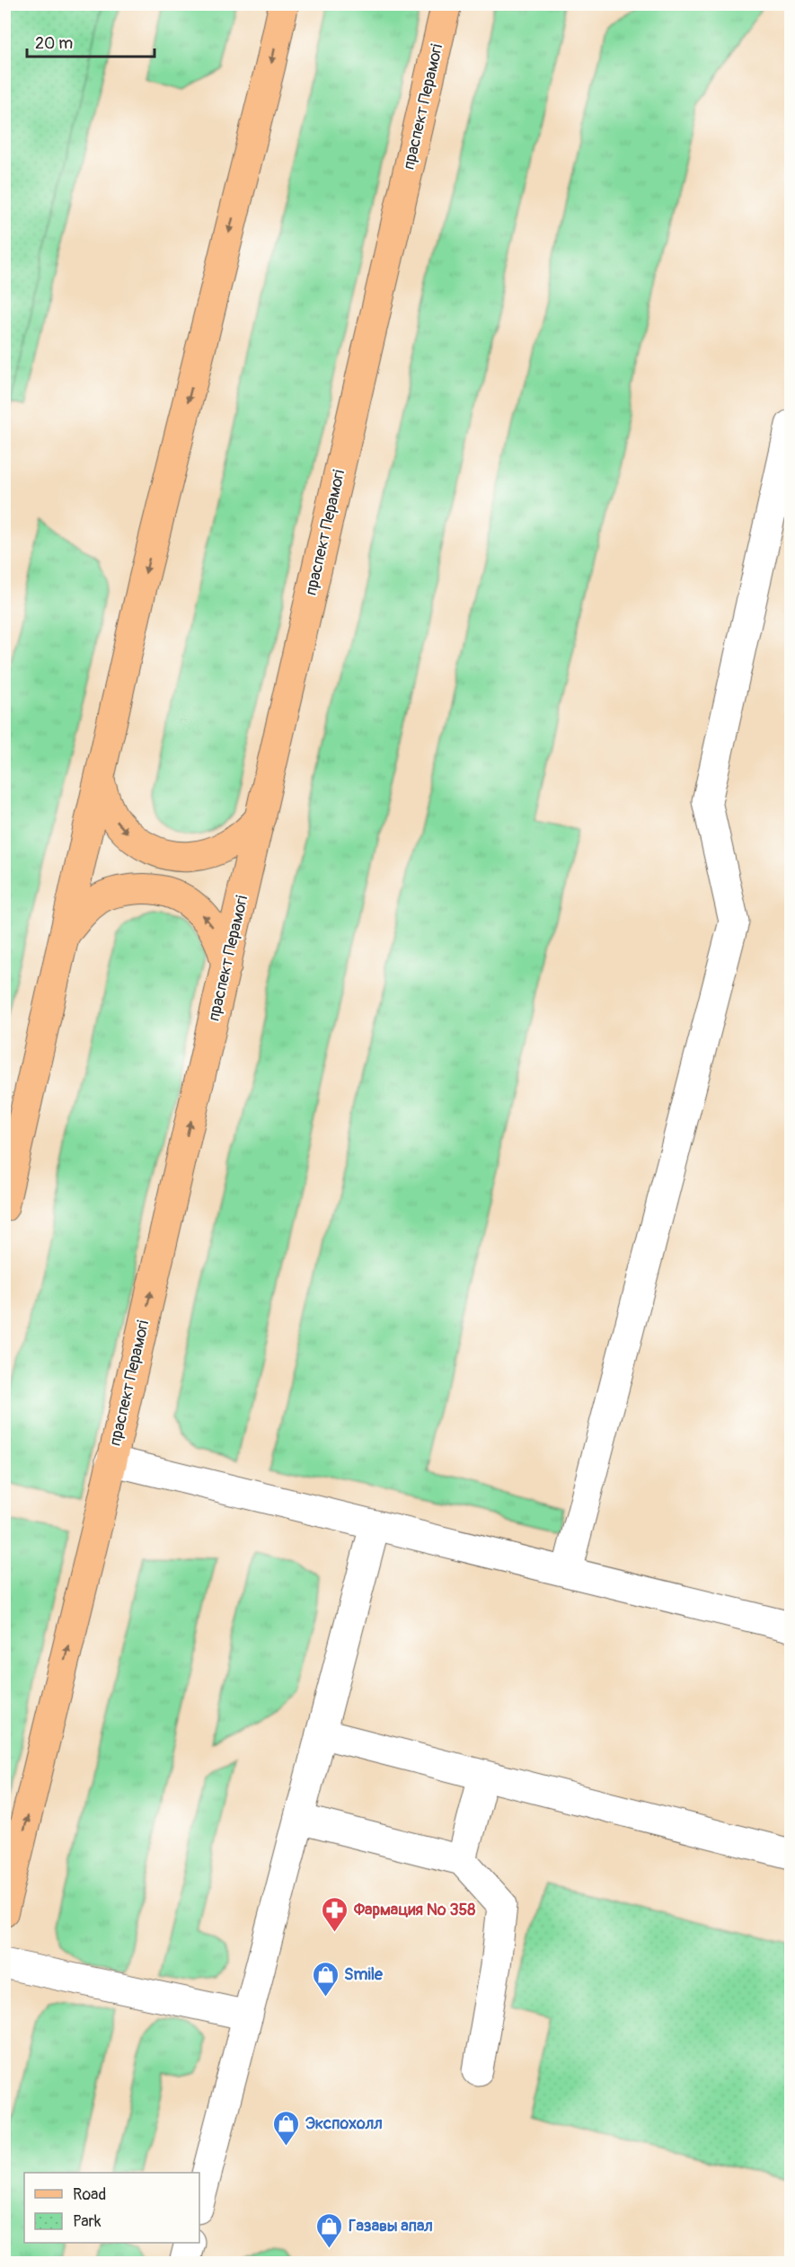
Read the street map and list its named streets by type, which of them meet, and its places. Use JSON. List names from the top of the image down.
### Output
{
  "streets": {
    "main road": ["праспект Перамогі"]
  },
  "one_way": ["праспект Перамогі"],
  "places": {
    "pharmacy": ["Фармация № 358"],
    "shop": ["Smile", "Экспохолл", "Газавы апал"]
  },
  "legend": ["Road", "Park"],
  "scale_bar": "20 m"
}
